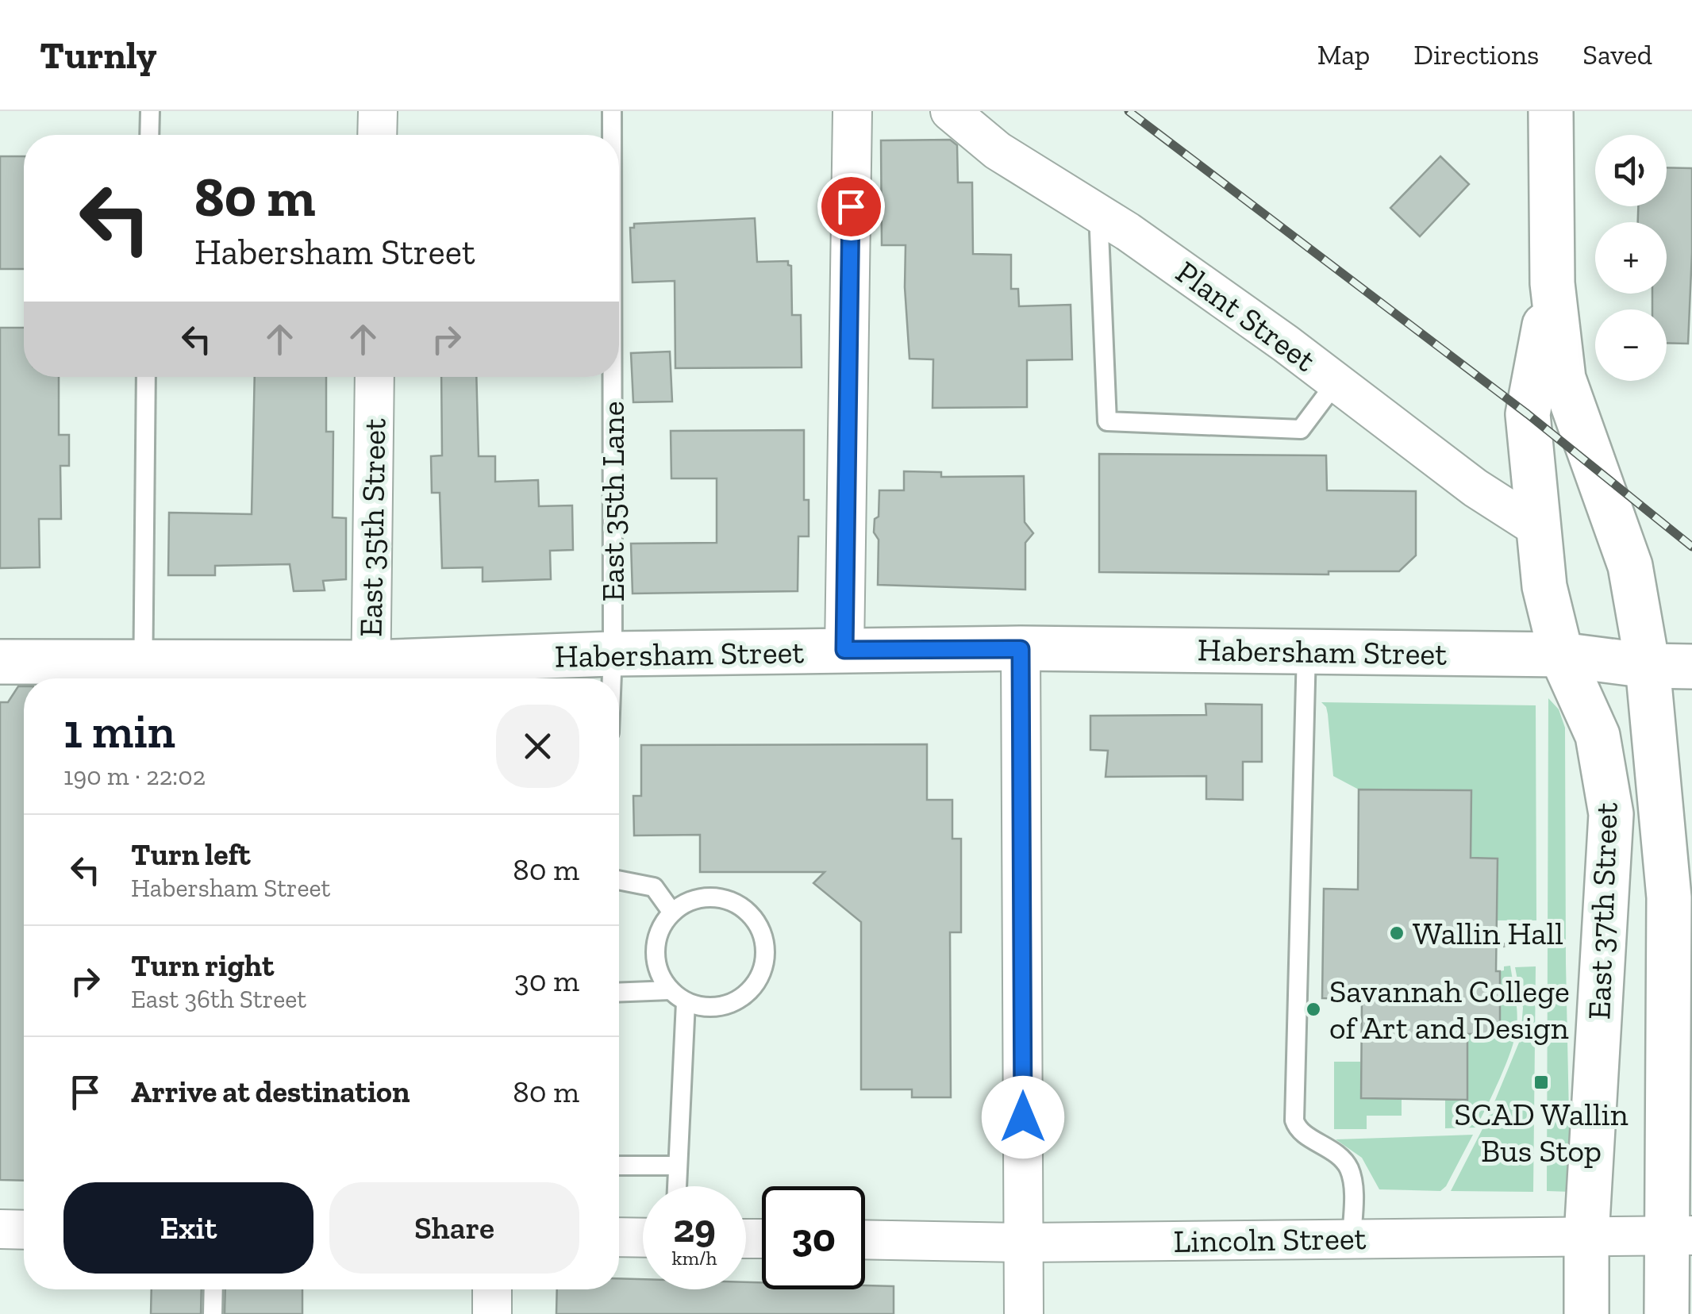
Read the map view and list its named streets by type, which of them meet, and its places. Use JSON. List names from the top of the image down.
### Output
{
  "streets": {
    "main road": ["Habersham Street", "East 37th Street"],
    "street": ["Plant Street", "East 35th Street", "Lincoln Street"],
    "lane": ["East 35th Lane"]
  },
  "crossings": [
    ["Plant Street", "East 37th Street"],
    ["East 35th Lane", "Habersham Street"],
    ["East 35th Street", "Habersham Street"],
    ["Habersham Street", "East 37th Street"],
    ["East 37th Street", "Lincoln Street"]
  ],
  "places": {
    "other": ["Wallin Hall", "Savannah College of Art and Design"],
    "transit": ["SCAD Wallin Bus Stop"]
  },
  "page": {
    "header": "Turnly",
    "nav": ["Map", "Directions", "Saved"],
    "map_buttons": ["+", "−"],
    "turn": ["80 m", "Habersham Street"],
    "heading": ["1 min", "190 m · 22:02"],
    "list": [
      {
        "name": "Turn left",
        "note": "Habersham Street",
        "value": "80 m"
      },
      {
        "name": "Turn right",
        "note": "East 36th Street",
        "value": "30 m"
      },
      {
        "name": "Arrive at destination",
        "value": "80 m"
      }
    ],
    "buttons": ["Exit", "Share"],
    "speed": "29 km/h",
    "limit": "30"
  }
}
